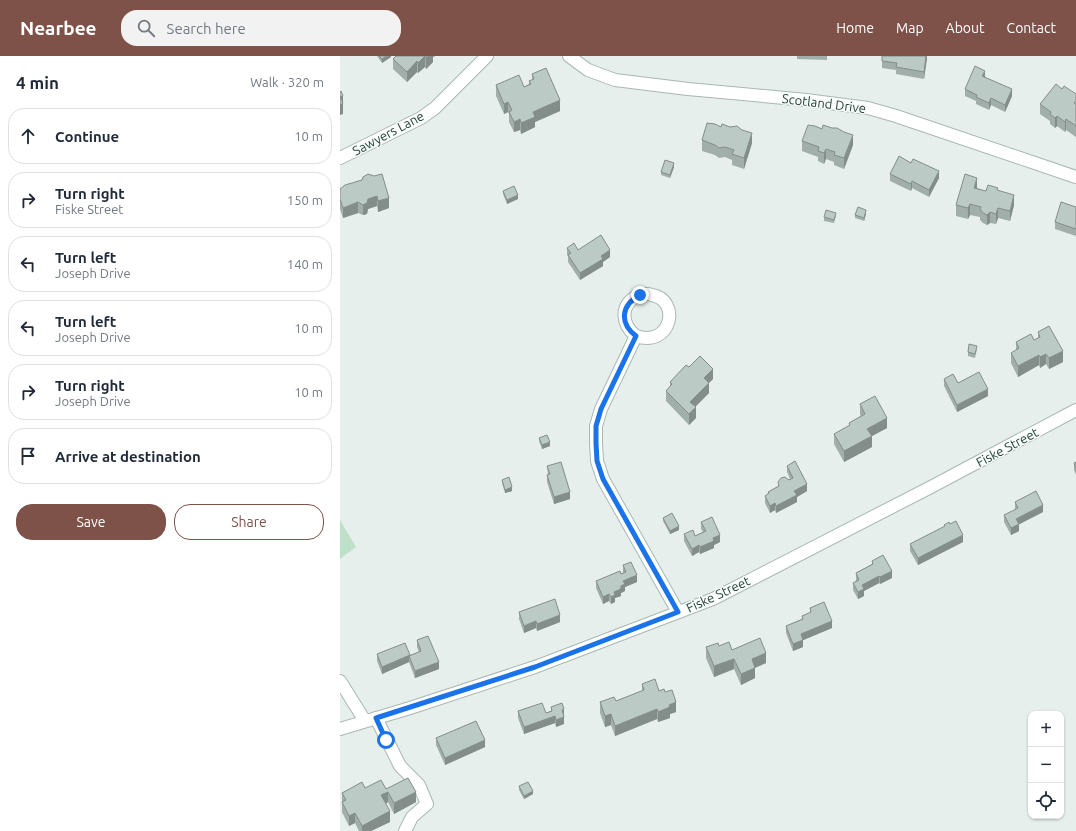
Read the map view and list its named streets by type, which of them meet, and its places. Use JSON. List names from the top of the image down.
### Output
{
  "streets": {
    "street": ["Scotland Drive", "Sawyers Lane", "Fiske Street"]
  },
  "page": {
    "header": "Nearbee",
    "search": "Search here",
    "nav": [
      "Home",
      "Map",
      "About",
      "Contact"
    ],
    "heading": ["4 min", "Walk · 320 m"],
    "list": [
      ["Continue", "10 m"],
      ["Turn right", "Fiske Street", "150 m"],
      ["Turn left", "Joseph Drive", "140 m"],
      ["Turn left", "Joseph Drive", "10 m"],
      ["Turn right", "Joseph Drive", "10 m"],
      "Arrive at destination"
    ],
    "buttons": ["Save", "Share"],
    "map_buttons": ["+", "−"]
  }
}
